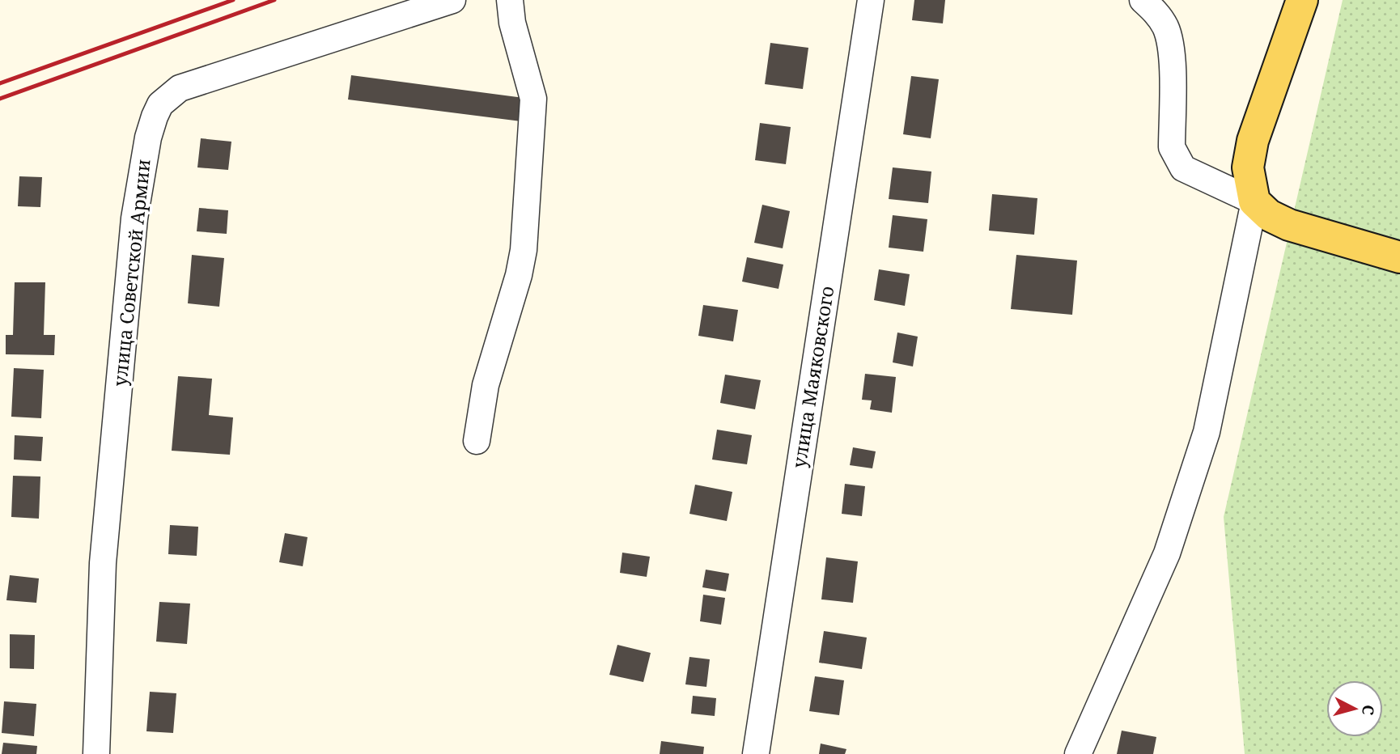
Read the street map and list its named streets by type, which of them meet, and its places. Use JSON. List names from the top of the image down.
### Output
{
  "streets": {
    "street": ["улица Советской Армии", "улица Маяковского"]
  },
  "north": "right"
}
